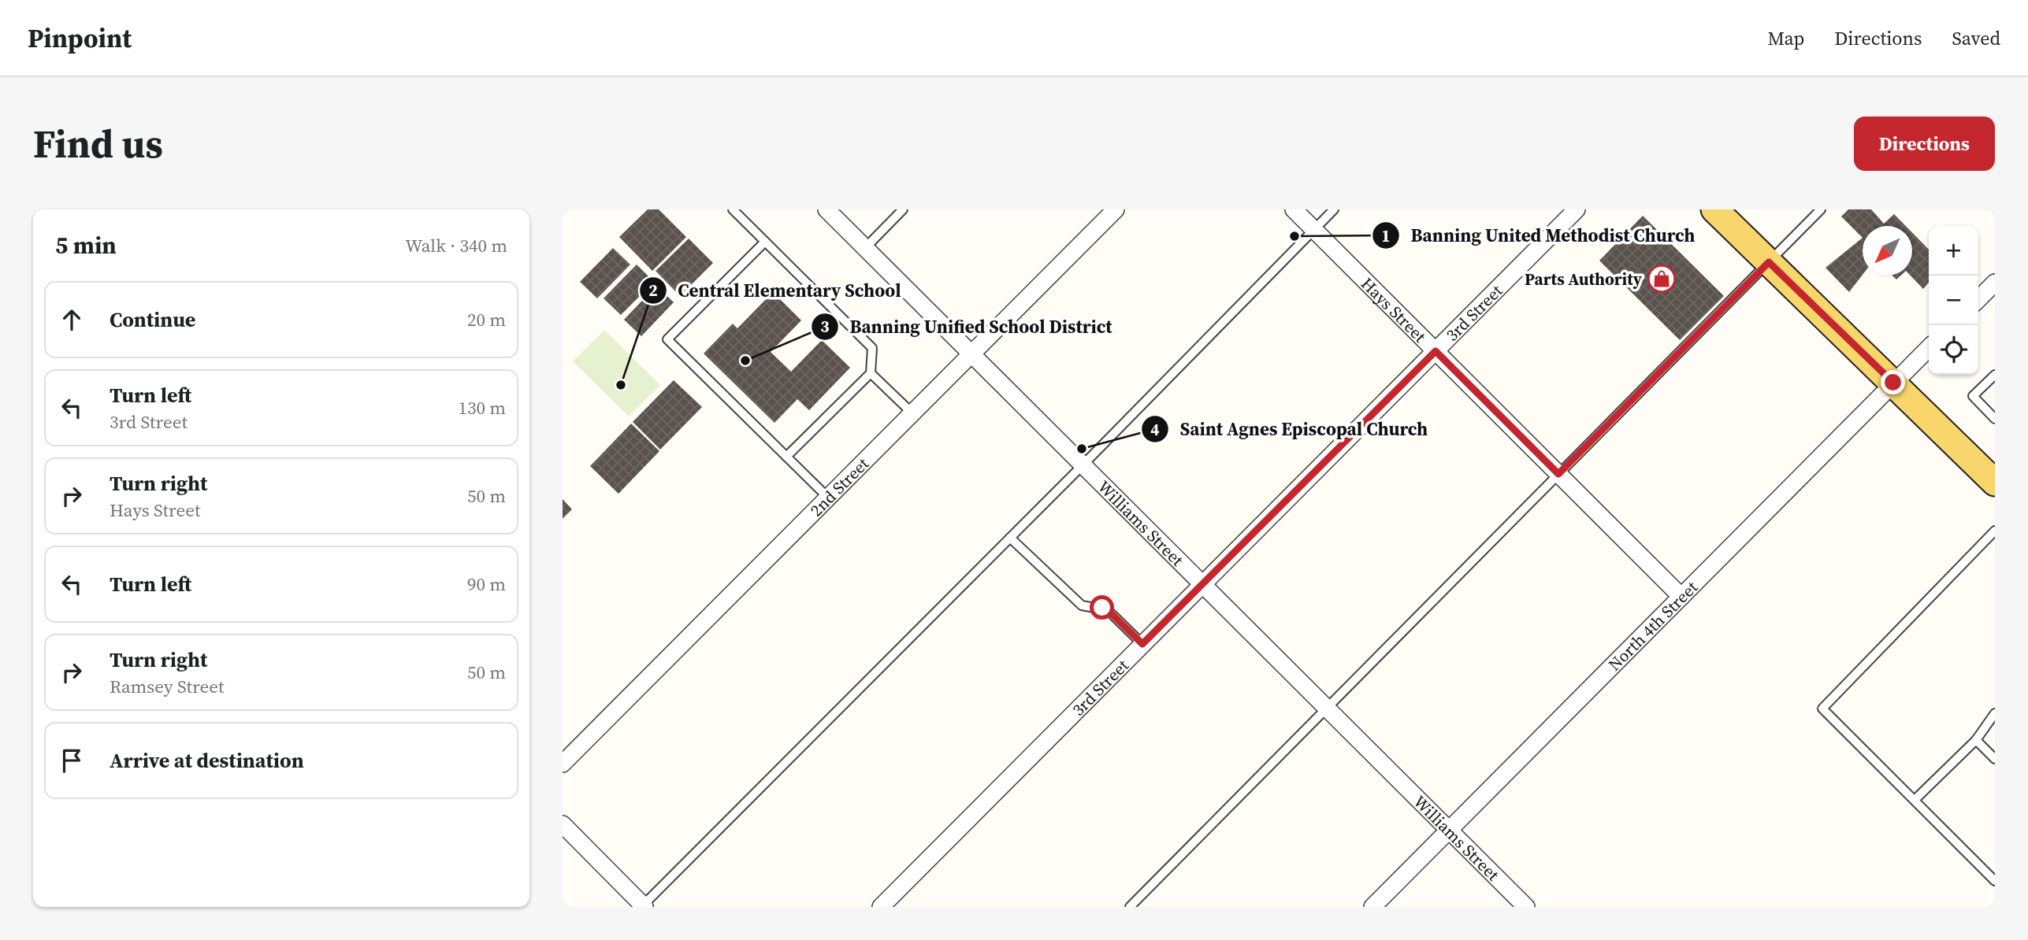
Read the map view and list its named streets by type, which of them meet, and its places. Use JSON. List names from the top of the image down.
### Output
{
  "streets": {
    "street": [
      "Hays Street",
      "3rd Street",
      "2nd Street",
      "Williams Street",
      "North 4th Street"
    ]
  },
  "crossings": [
    ["Hays Street", "3rd Street"],
    ["Hays Street", "North 4th Street"],
    ["3rd Street", "Williams Street"],
    ["2nd Street", "Williams Street"],
    ["Williams Street", "North 4th Street"]
  ],
  "places": {
    "other": [
      "Banning United Methodist Church",
      "Banning Unified School District",
      "Central Elementary School",
      "Saint Agnes Episcopal Church"
    ],
    "shop": ["Parts Authority"]
  },
  "north": "bottom left",
  "page": {
    "header": "Pinpoint",
    "nav": ["Map", "Directions", "Saved"],
    "buttons": "Directions",
    "title": "Find us",
    "heading": ["5 min", "Walk · 340 m"],
    "map_buttons": ["+", "−"],
    "list": [
      ["Continue", "20 m"],
      ["Turn left", "3rd Street", "130 m"],
      ["Turn right", "Hays Street", "50 m"],
      ["Turn left", "90 m"],
      ["Turn right", "Ramsey Street", "50 m"],
      "Arrive at destination"
    ]
  }
}
